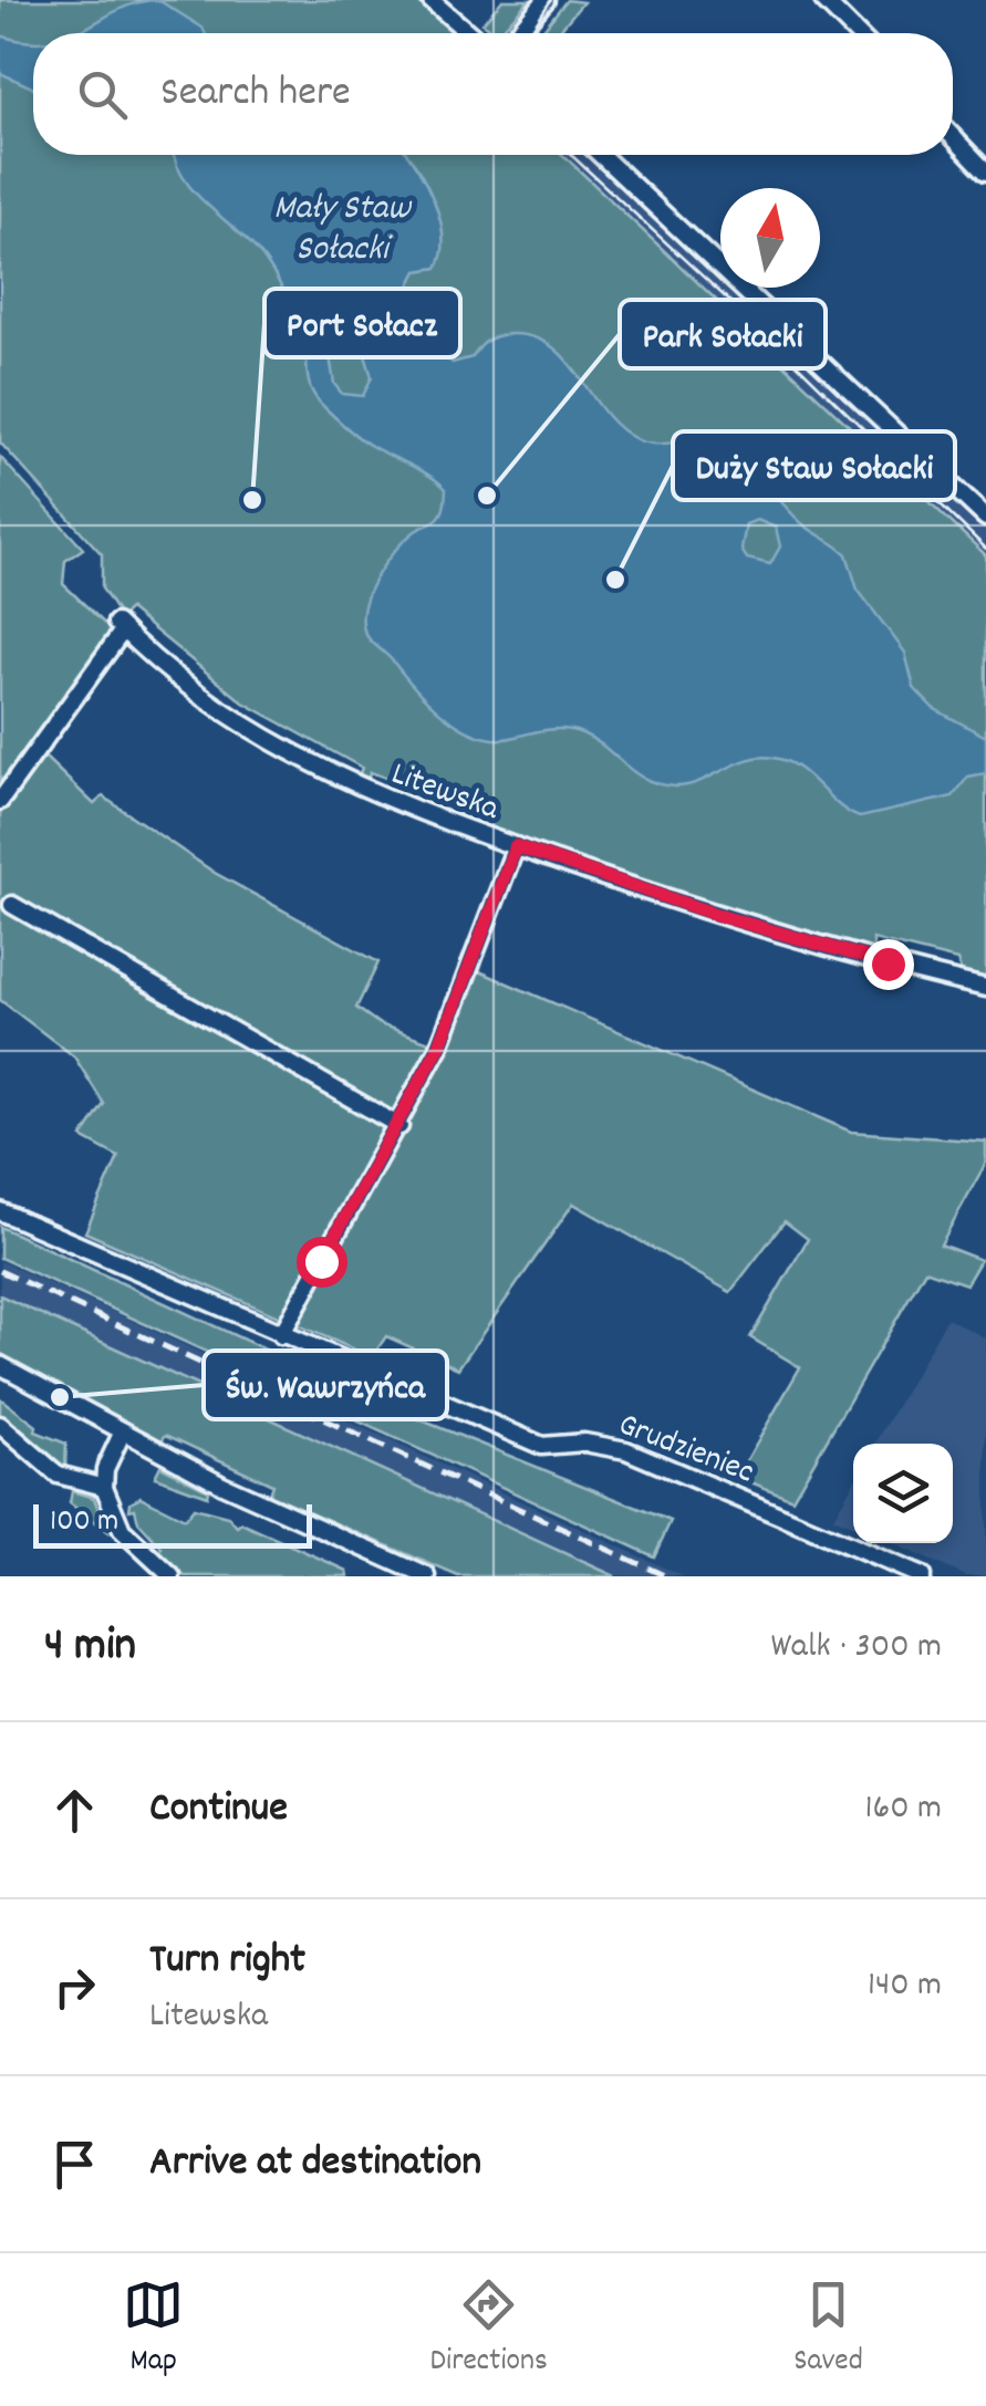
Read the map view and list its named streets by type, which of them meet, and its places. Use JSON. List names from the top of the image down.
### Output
{
  "streets": {
    "street": ["Litewska", "Grudzieniec"]
  },
  "water": ["Mały Staw Sołacki"],
  "places": [
    "Park Sołacki",
    "Port Sołacz",
    "Duży Staw Sołacki",
    "Św. Wawrzyńca"
  ],
  "scale_bar": "100 m",
  "north": "top",
  "page": {
    "search": "Search here",
    "scale": "100 m",
    "heading": ["4 min", "Walk · 300 m"],
    "list": [
      ["Continue", "160 m"],
      ["Turn right", "Litewska", "140 m"],
      "Arrive at destination"
    ],
    "nav": ["Map", "Directions", "Saved"]
  }
}
